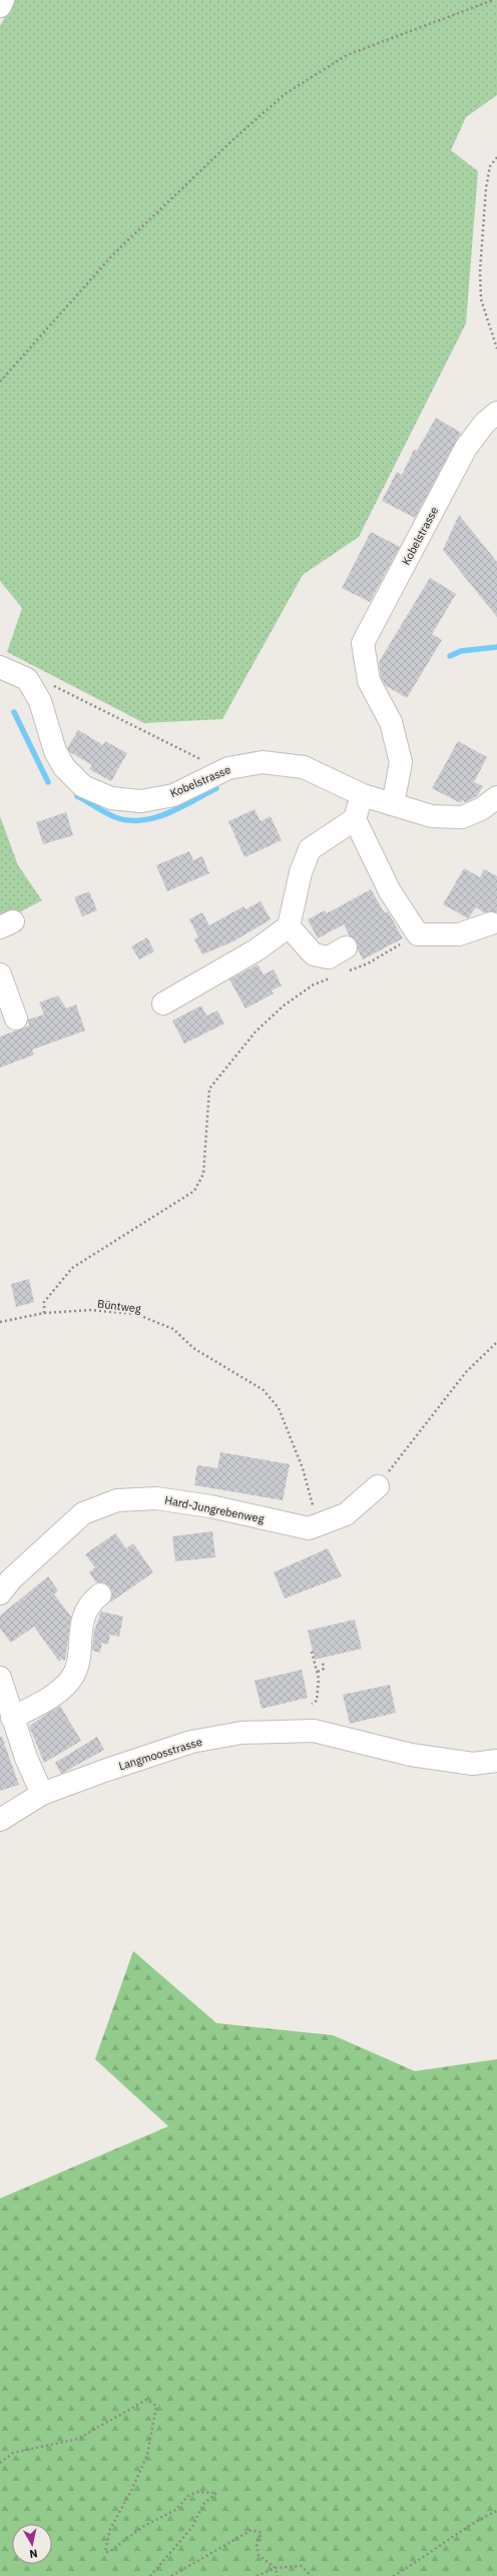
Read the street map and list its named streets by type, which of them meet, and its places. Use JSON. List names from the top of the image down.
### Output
{
  "streets": {
    "street": ["Kobelstrasse", "Hard-Jungrebenweg", "Langmoosstrasse"],
    "path": ["Büntweg"]
  },
  "crossings": [
    ["Büntweg", "Hard-Jungrebenweg"]
  ],
  "north": "bottom"
}
